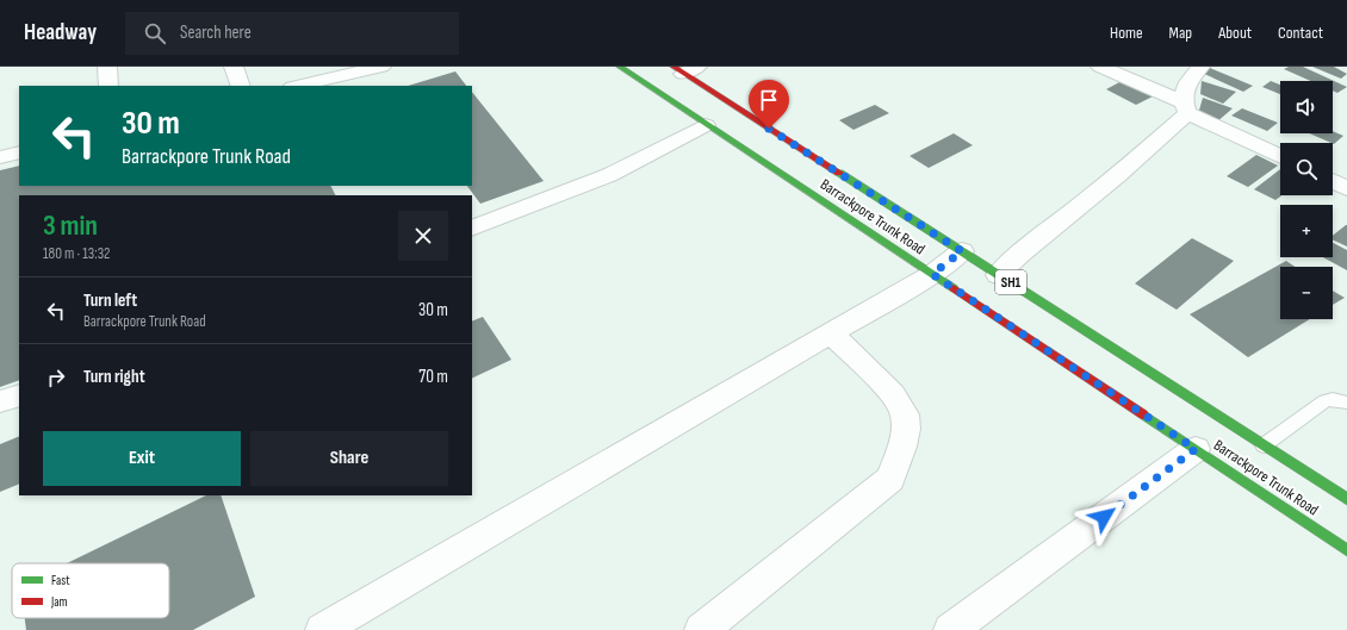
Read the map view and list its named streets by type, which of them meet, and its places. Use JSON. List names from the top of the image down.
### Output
{
  "streets": {
    "main road": ["Barrackpore Trunk Road", "SH1"]
  },
  "legend": ["Fast", "Jam"],
  "page": {
    "header": "Headway",
    "search": "Search here",
    "nav": [
      "Home",
      "Map",
      "About",
      "Contact"
    ],
    "map_buttons": ["+", "−"],
    "turn": ["30 m", "Barrackpore Trunk Road"],
    "heading": ["3 min", "180 m · 13:32"],
    "list": [
      {
        "name": "Turn left",
        "note": "Barrackpore Trunk Road",
        "value": "30 m"
      },
      {
        "name": "Turn right",
        "value": "70 m"
      }
    ],
    "buttons": ["Exit", "Share"]
  }
}
